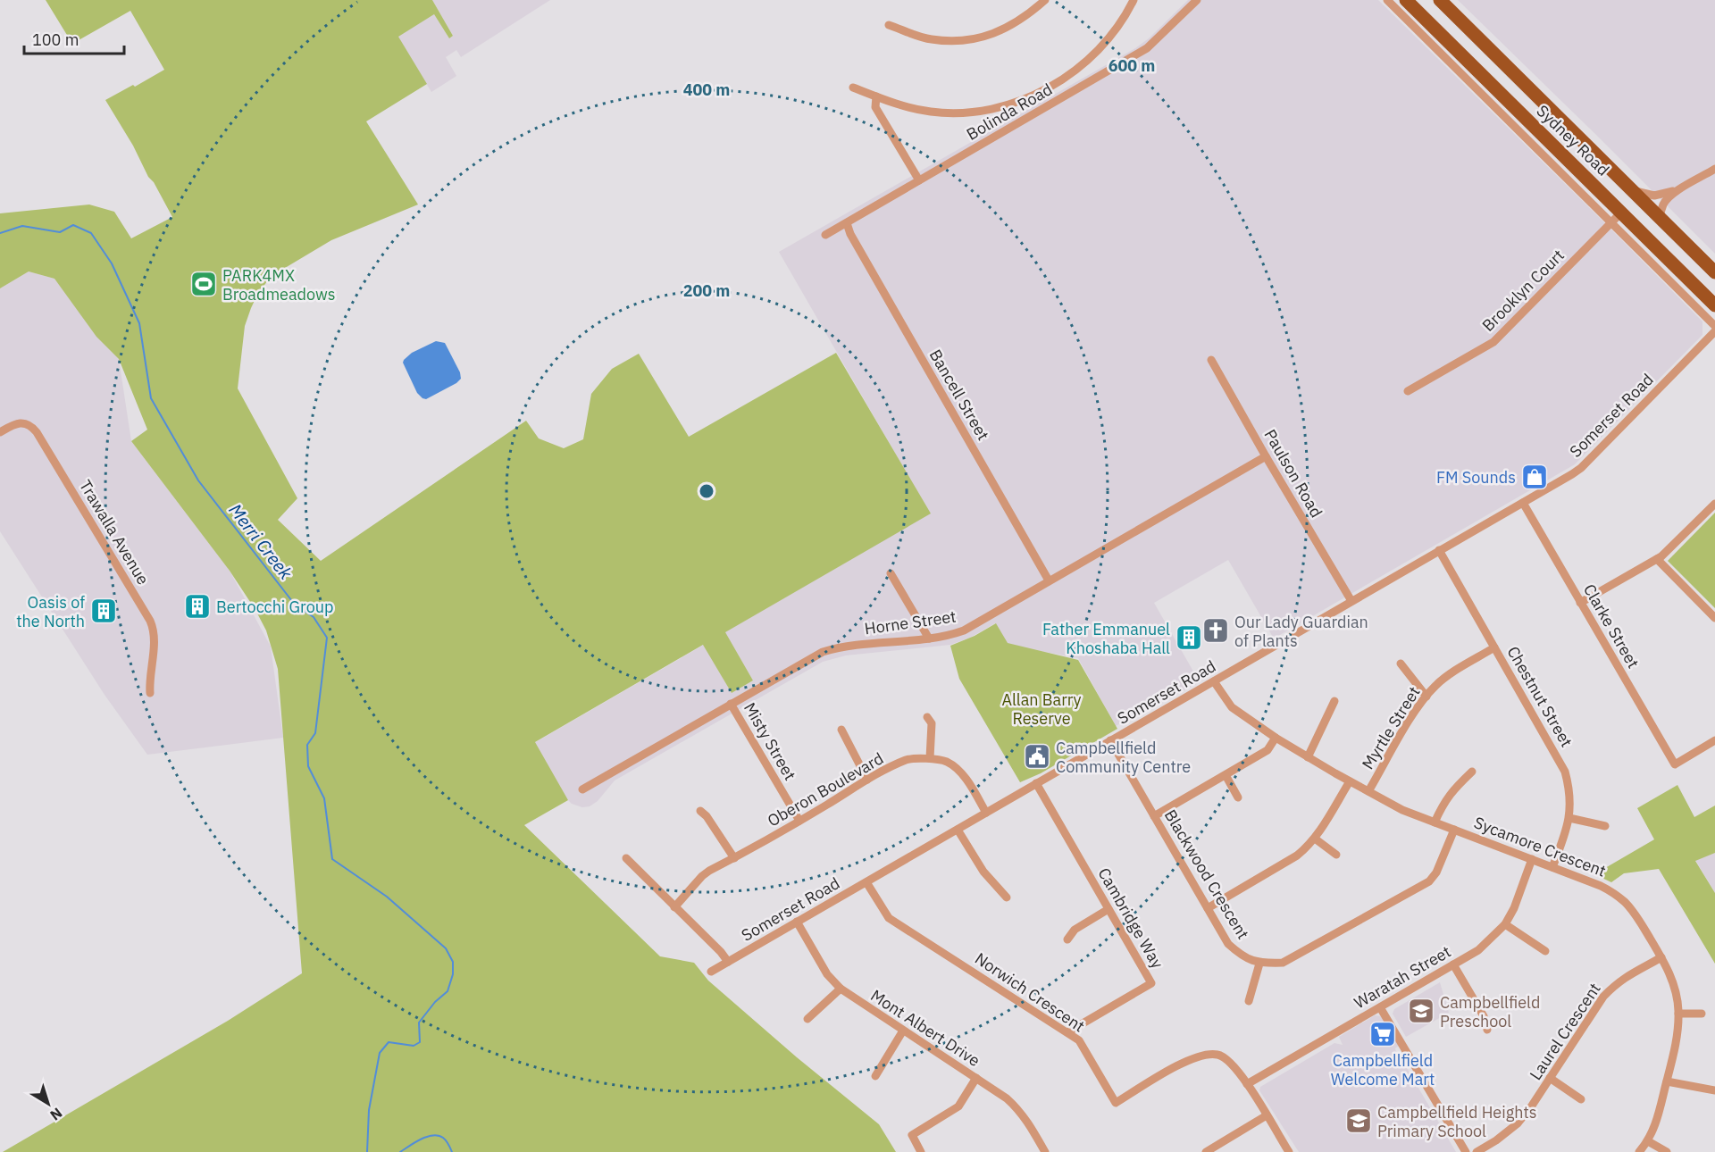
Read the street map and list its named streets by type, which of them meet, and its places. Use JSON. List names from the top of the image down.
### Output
{
  "streets": {
    "highway": ["Sydney Road"],
    "street": [
      "Bolinda Road",
      "Brooklyn Court",
      "Bancell Street",
      "Somerset Road",
      "Paulson Road",
      "Trawalla Avenue",
      "Horne Street",
      "Clarke Street",
      "Chestnut Street",
      "Myrtle Street",
      "Misty Street",
      "Oberon Boulevard",
      "Sycamore Crescent",
      "Blackwood Crescent",
      "Cambridge Way",
      "Waratah Street",
      "Norwich Crescent",
      "Mont Albert Drive",
      "Laurel Crescent"
    ]
  },
  "crossings": [
    ["Bolinda Road", "Bancell Street"],
    ["Sydney Road", "Brooklyn Court"],
    ["Bancell Street", "Horne Street"],
    ["Somerset Road", "Paulson Road"],
    ["Somerset Road", "Clarke Street"],
    ["Somerset Road", "Chestnut Street"],
    ["Somerset Road", "Oberon Boulevard"],
    ["Somerset Road", "Sycamore Crescent"],
    ["Somerset Road", "Blackwood Crescent"],
    ["Somerset Road", "Cambridge Way"],
    ["Somerset Road", "Norwich Crescent"],
    ["Somerset Road", "Mont Albert Drive"],
    ["Paulson Road", "Horne Street"],
    ["Horne Street", "Misty Street"],
    ["Chestnut Street", "Myrtle Street"],
    ["Chestnut Street", "Sycamore Crescent"],
    ["Myrtle Street", "Sycamore Crescent"],
    ["Misty Street", "Oberon Boulevard"],
    ["Sycamore Crescent", "Waratah Street"],
    ["Sycamore Crescent", "Laurel Crescent"],
    ["Cambridge Way", "Norwich Crescent"],
    ["Waratah Street", "Norwich Crescent"]
  ],
  "water": ["Merri Creek"],
  "parks": ["Allan Barry Reserve"],
  "places": {
    "sports": ["PARK4MX Broadmeadows"],
    "shop": ["FM Sounds"],
    "building": ["Bertocchi Group", "Oasis of the North", "Father Emmanuel Khoshaba Hall"],
    "church": ["Our Lady Guardian of Plants"],
    "public building": ["Campbellfield Community Centre"],
    "school or university": ["Campbellfield Preschool", "Campbellfield Heights Primary School"],
    "supermarket": ["Campbellfield Welcome Mart"]
  },
  "scale_bar": "100 m",
  "north": "bottom right",
  "rings": ["600 m", "400 m", "200 m"]
}
